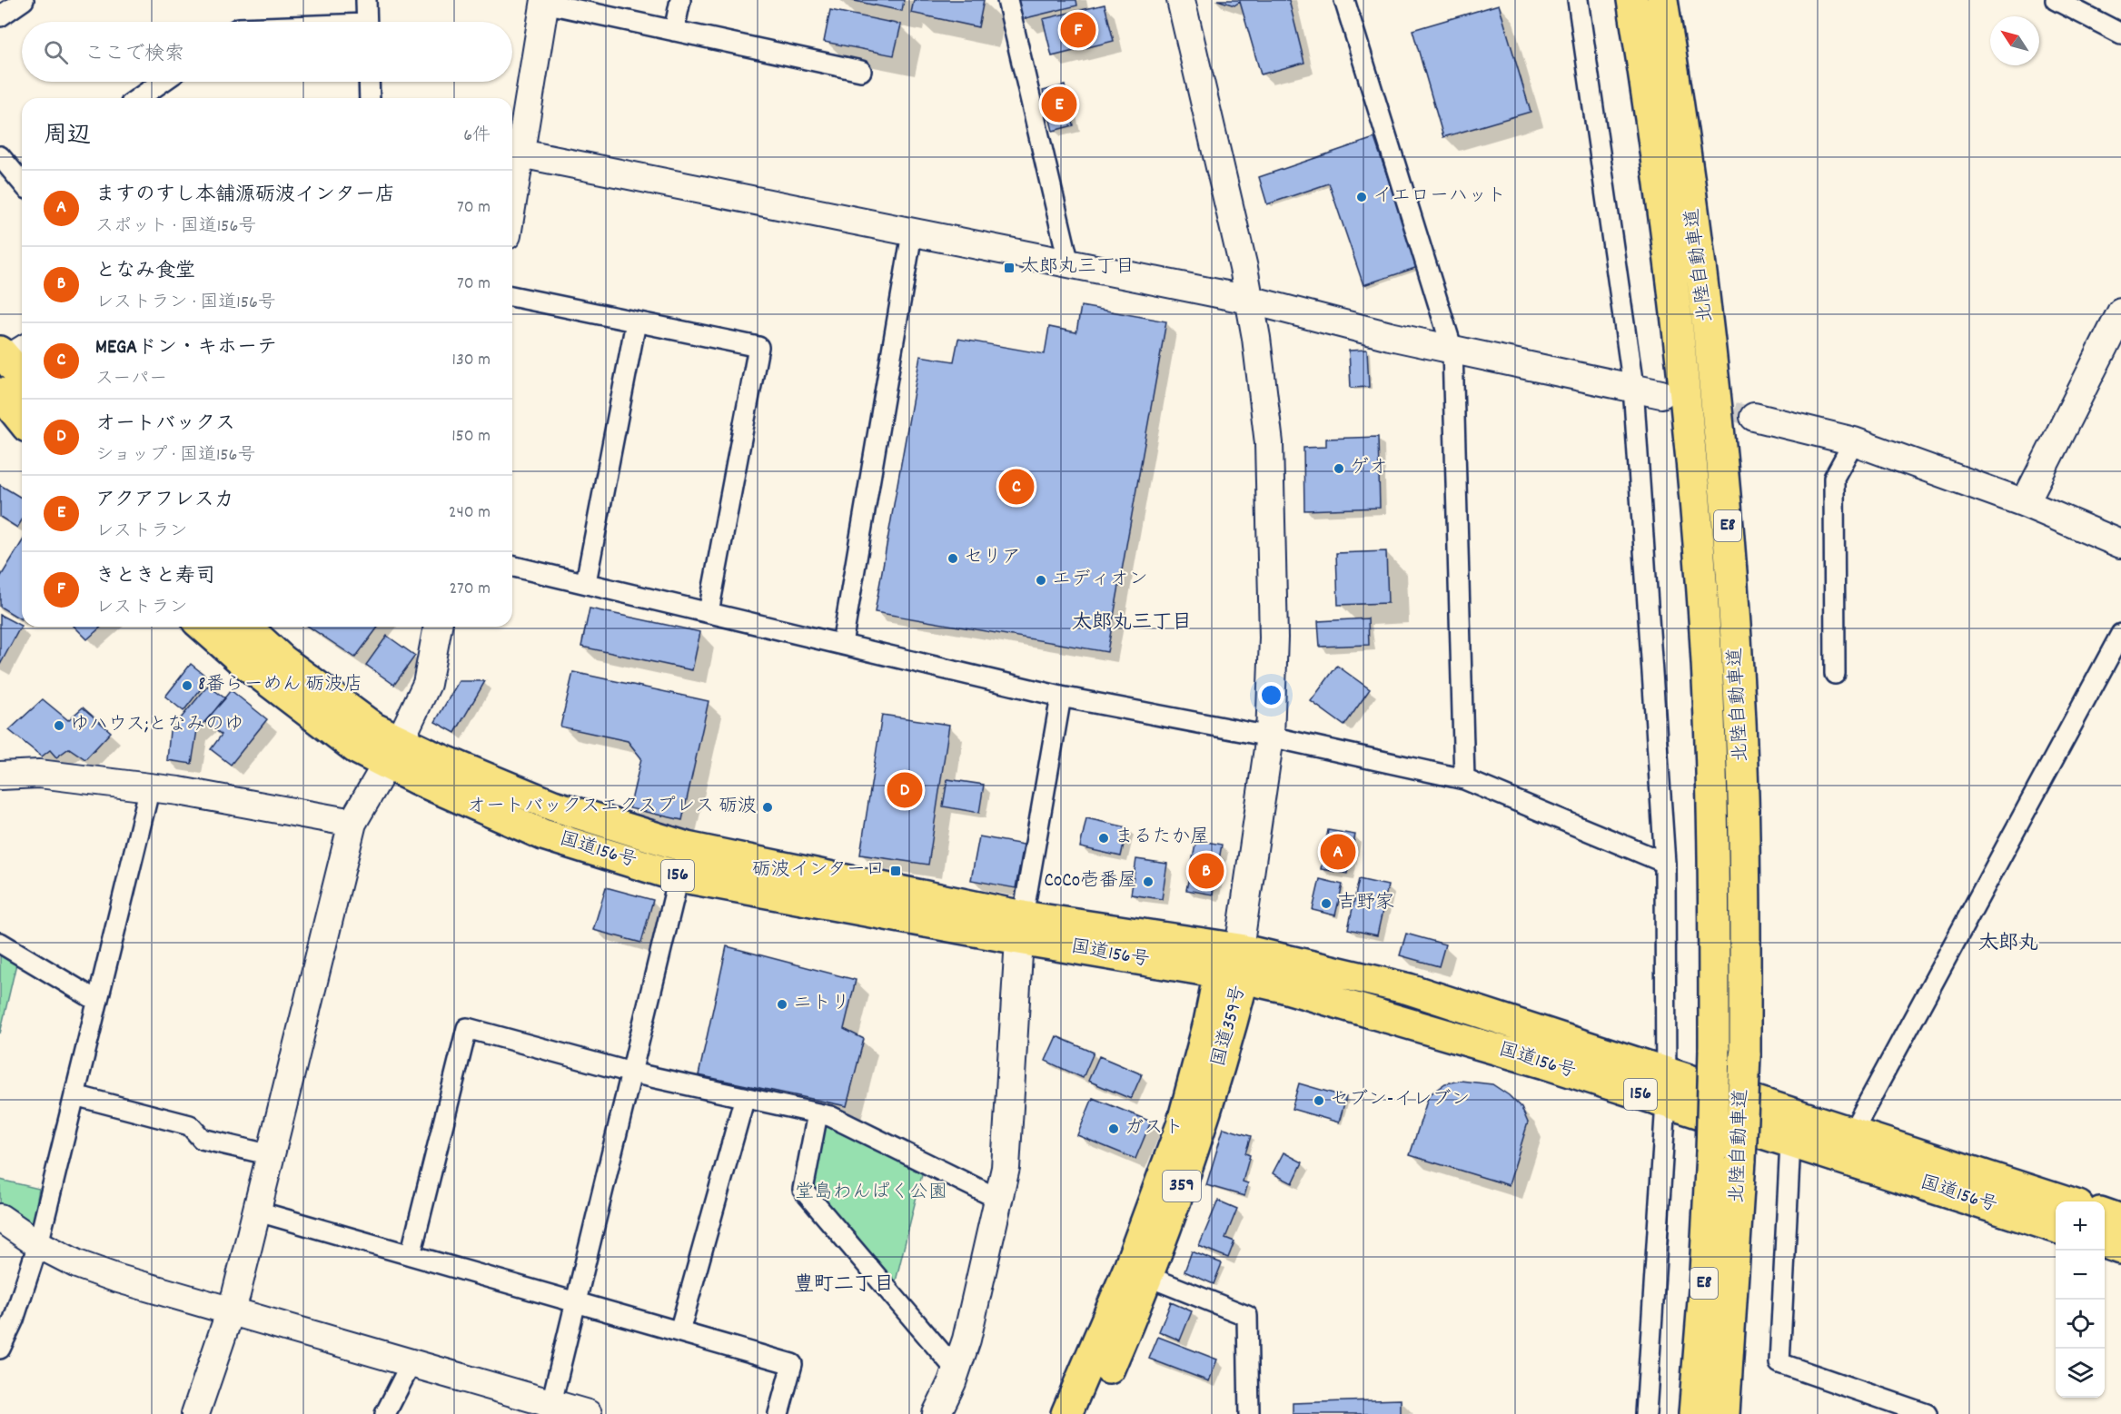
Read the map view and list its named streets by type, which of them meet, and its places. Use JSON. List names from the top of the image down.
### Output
{
  "streets": {
    "highway": [
      "北陸自動車道",
      "E8",
      "国道156号",
      "156",
      "国道359号",
      "359"
    ]
  },
  "crossings": [
    ["国道156号", "国道359号"]
  ],
  "districts": ["太郎丸三丁目", "太郎丸", "豊町二丁目"],
  "parks": ["堂島わんぱく公園"],
  "places": {
    "other": [
      "イエローハット",
      "ゲオ",
      "セリア",
      "エディオン",
      "8番らーめん 砺波店",
      "ゆハウス;となみのゆ",
      "オートバックスエクスプレス 砺波",
      "まるたか屋",
      "CoCo壱番屋",
      "吉野家",
      "ニトリ",
      "セブン-イレブン",
      "ガスト"
    ],
    "transit": ["太郎丸三丁目", "砺波インター口"]
  },
  "north": "top left",
  "page": {
    "pins": [
      "F",
      "E",
      "C",
      "D",
      "A",
      "B"
    ],
    "search": "ここで検索",
    "heading": ["周辺", "6件"],
    "list": [
      {
        "mark": "A",
        "name": "ますのすし本舗源砺波インター店",
        "note": "スポット · 国道156号",
        "value": "70 m"
      },
      {
        "mark": "B",
        "name": "となみ食堂",
        "note": "レストラン · 国道156号",
        "value": "70 m"
      },
      {
        "mark": "C",
        "name": "MEGAドン・キホーテ",
        "note": "スーパー",
        "value": "130 m"
      },
      {
        "mark": "D",
        "name": "オートバックス",
        "note": "ショップ · 国道156号",
        "value": "150 m"
      },
      {
        "mark": "E",
        "name": "アクアフレスカ",
        "note": "レストラン",
        "value": "240 m"
      },
      {
        "mark": "F",
        "name": "きときと寿司",
        "note": "レストラン",
        "value": "270 m"
      }
    ],
    "map_buttons": ["+", "−"]
  }
}
